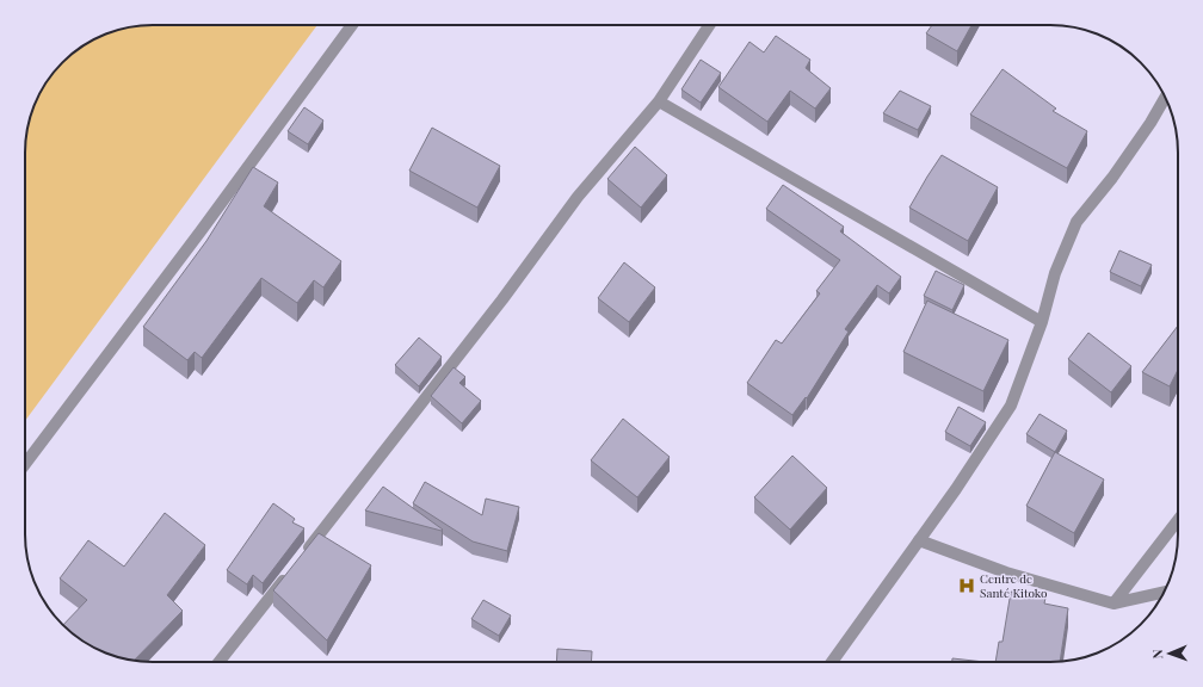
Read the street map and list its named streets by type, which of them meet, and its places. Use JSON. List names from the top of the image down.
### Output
{
  "places": {
    "hospital": ["Centre de Santé Kitoko"]
  },
  "north": "left"
}
